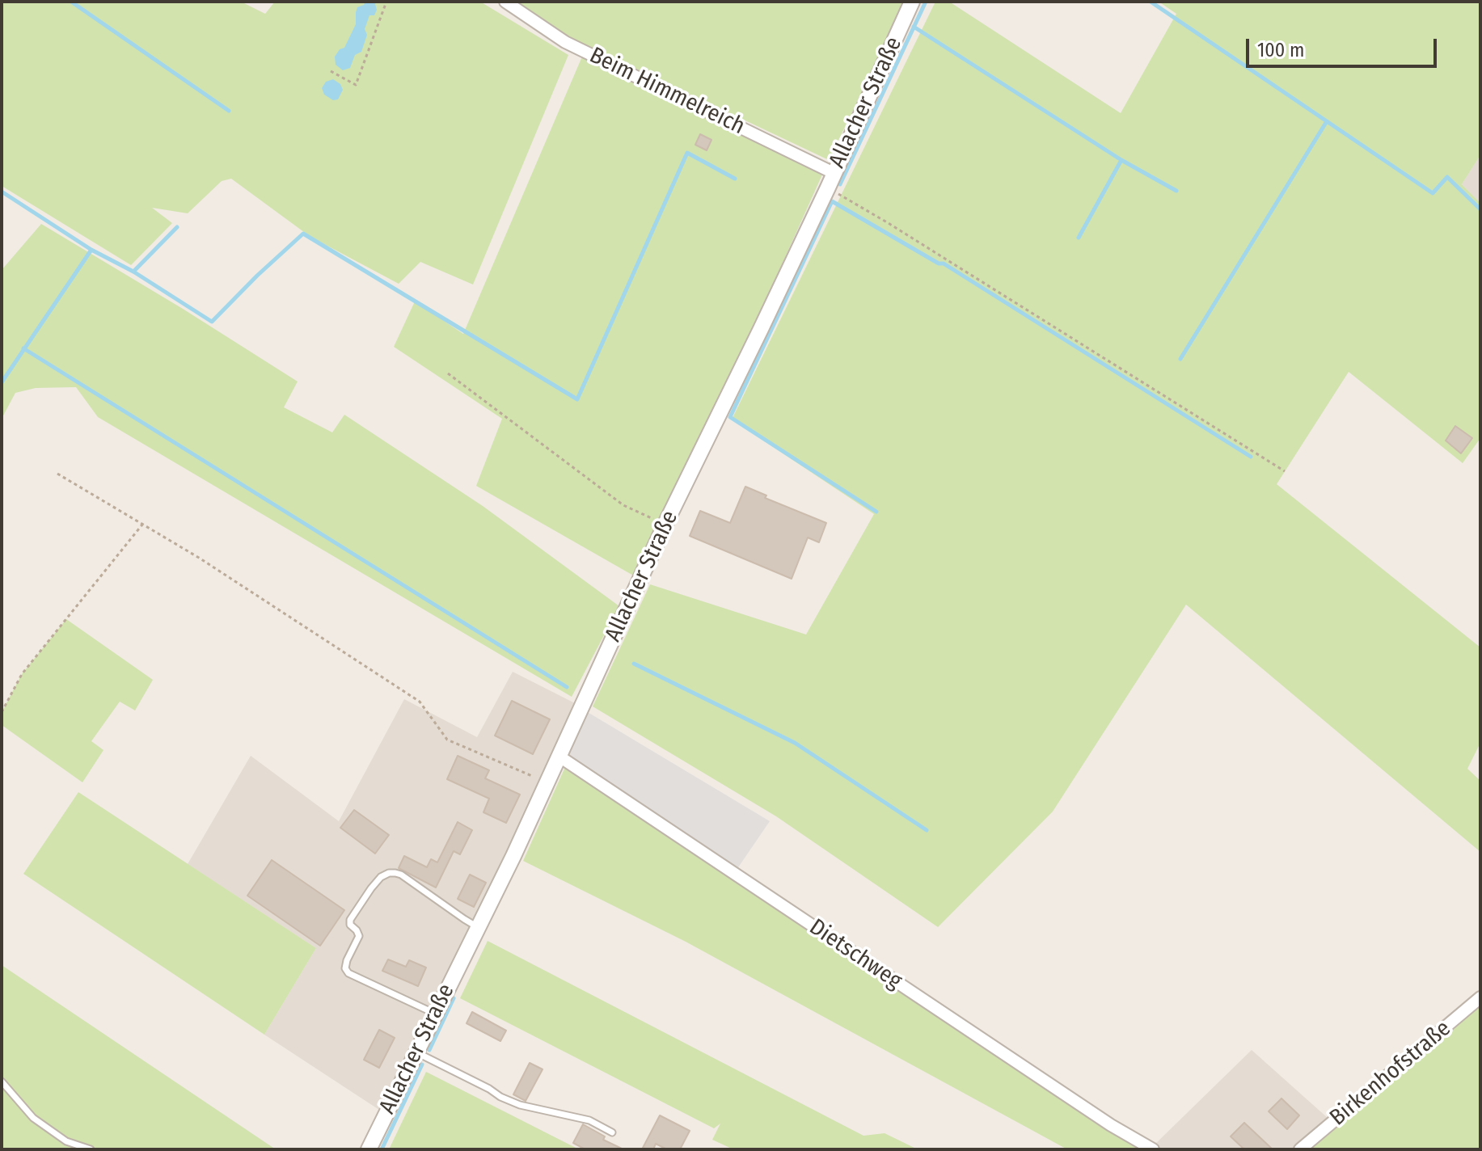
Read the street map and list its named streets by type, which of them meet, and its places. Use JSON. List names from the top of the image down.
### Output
{
  "streets": {
    "street": [
      "Beim Himmelreich",
      "Allacher Straße",
      "Dietschweg",
      "Birkenhofstraße"
    ]
  },
  "crossings": [
    ["Beim Himmelreich", "Allacher Straße"],
    ["Allacher Straße", "Dietschweg"]
  ],
  "scale_bar": "100 m"
}
